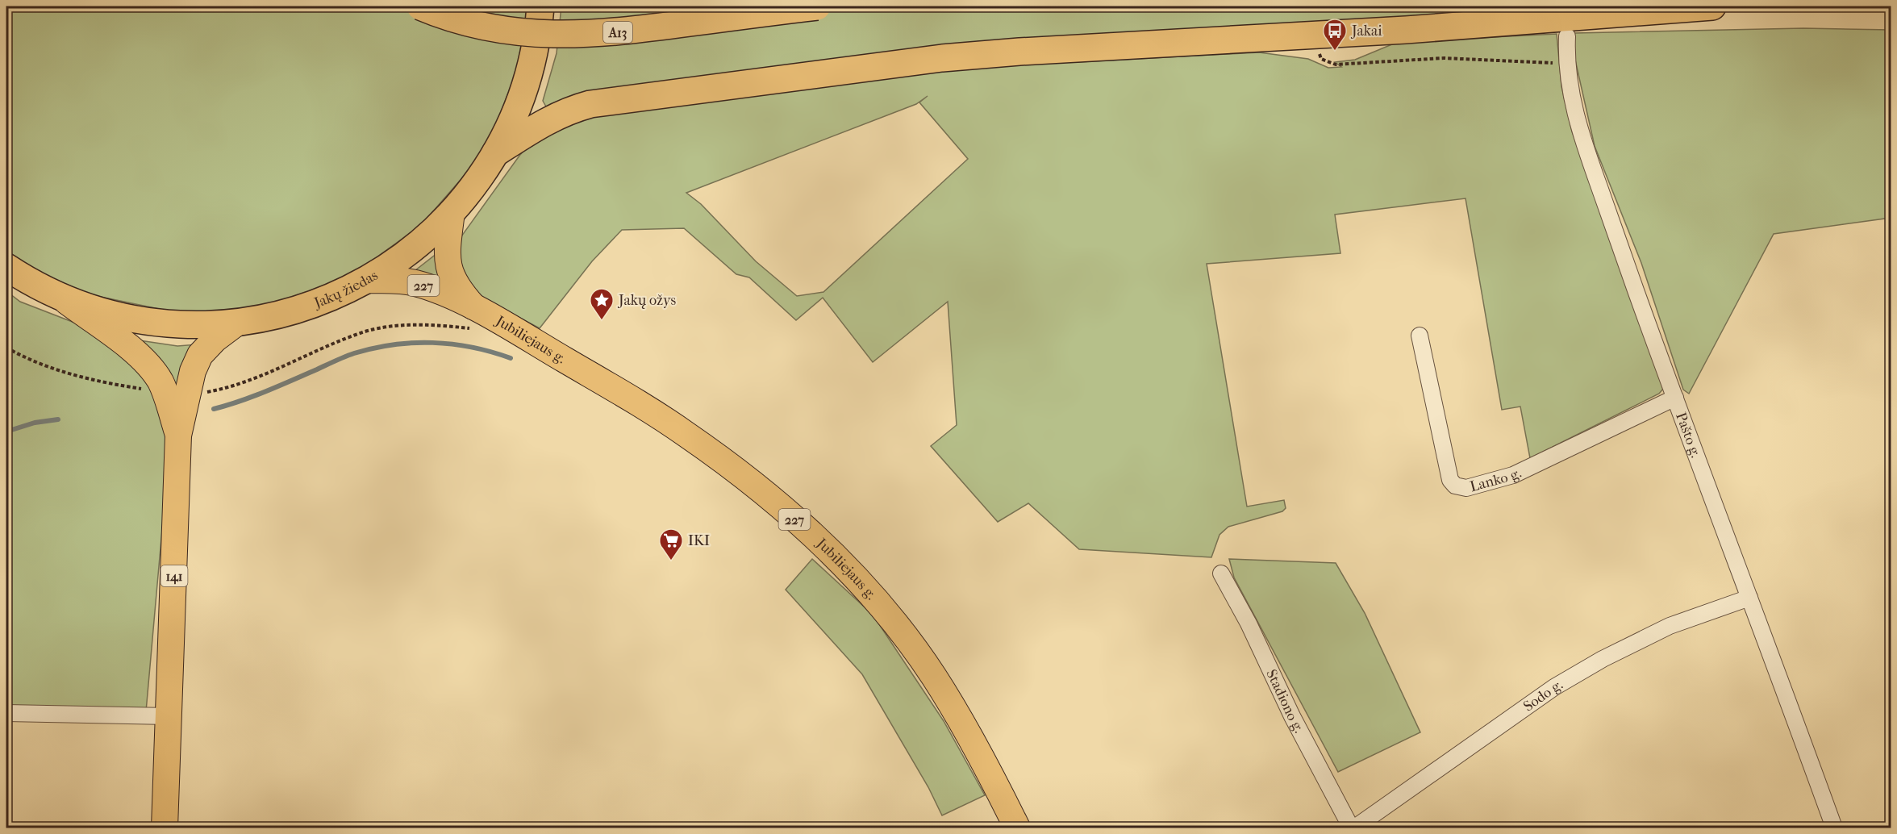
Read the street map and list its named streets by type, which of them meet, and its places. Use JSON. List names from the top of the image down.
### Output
{
  "streets": {
    "highway": ["A13", "Jakų žiedas"],
    "main road": ["227", "Jubiliejaus g.", "141"],
    "street": [
      "Pašto g.",
      "Lanko g.",
      "Sodo g.",
      "Stadiono g."
    ]
  },
  "crossings": [
    ["227", "Jakų žiedas"],
    ["227", "Jubiliejaus g."],
    ["Jakų žiedas", "141"],
    ["Pašto g.", "Lanko g."],
    ["Pašto g.", "Sodo g."]
  ],
  "places": {
    "bus stop": ["Jakai"],
    "place": ["Jakų ožys"],
    "supermarket": ["IKI"]
  }
}
